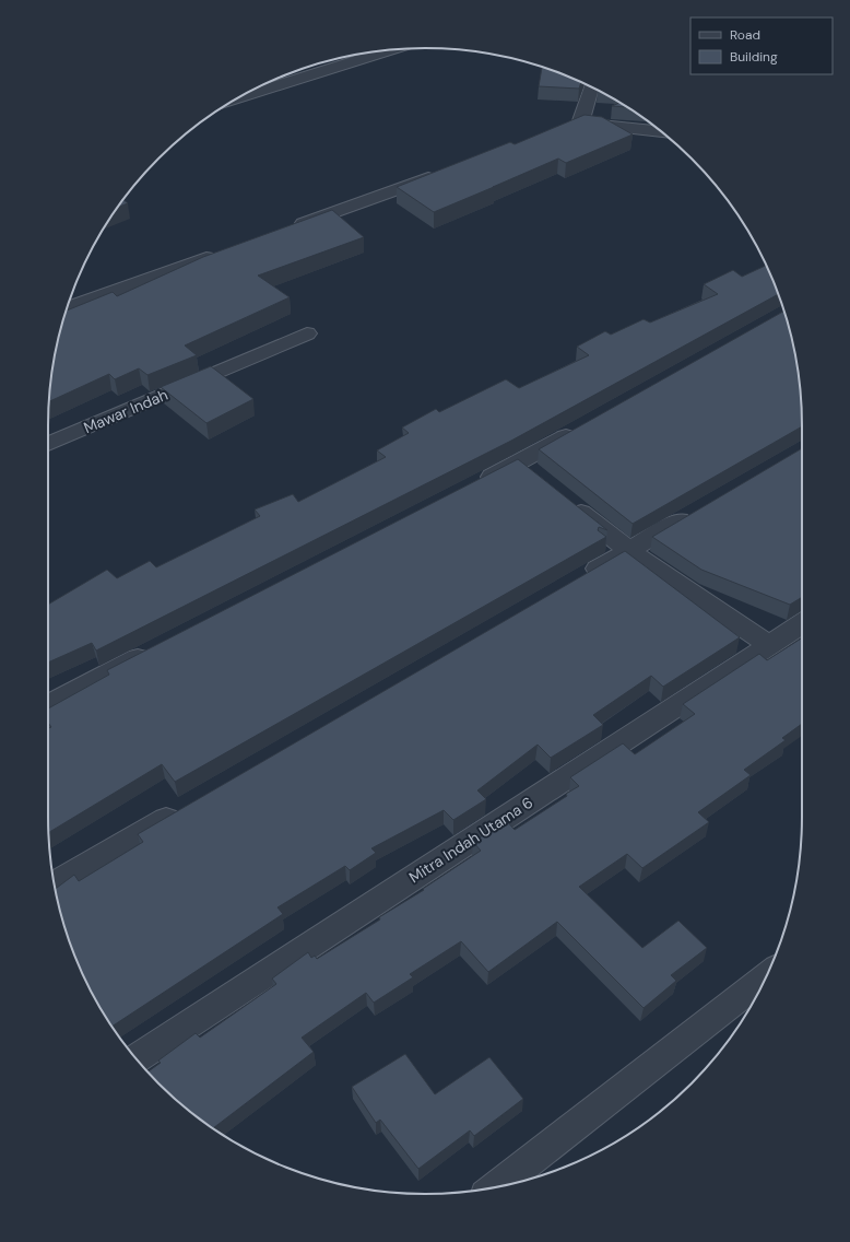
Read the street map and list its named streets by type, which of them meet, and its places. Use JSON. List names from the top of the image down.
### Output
{
  "streets": {
    "street": ["Mawar Indah", "Mitra Indah Utama 6"]
  },
  "legend": ["Road", "Building"]
}
